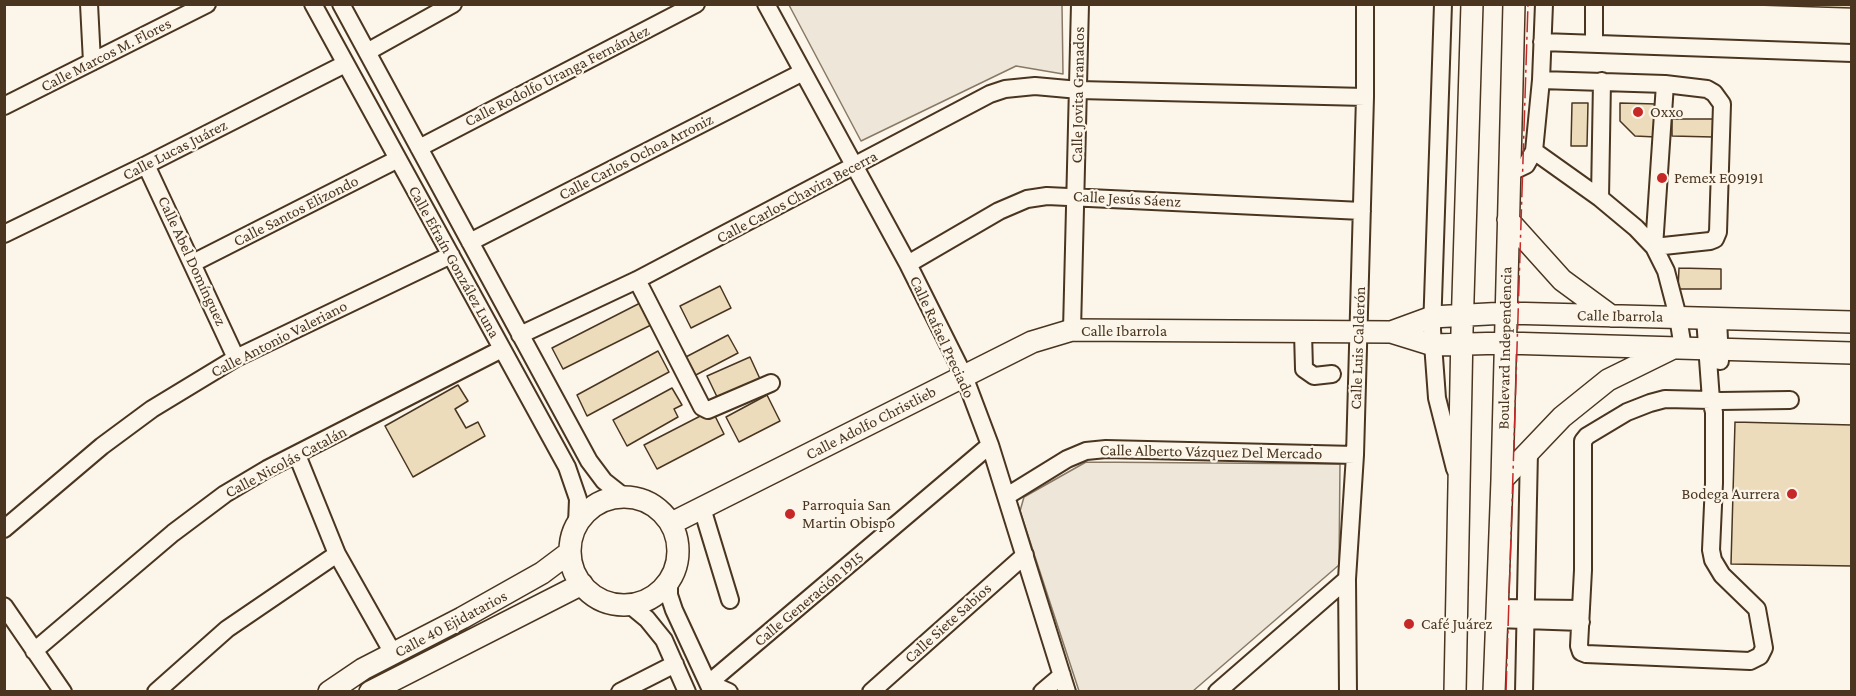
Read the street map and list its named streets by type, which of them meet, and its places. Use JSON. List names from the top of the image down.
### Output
{
  "streets": {
    "main road": [
      "Calle Ibarrola",
      "Boulevard Independencia",
      "Calle Adolfo Christlieb",
      "Calle 40 Ejidatarios"
    ],
    "street": [
      "Calle Marcos M. Flores",
      "Calle Rodolfo Uranga Fernández",
      "Calle Jovita Granados",
      "Calle Lucas Juárez",
      "Calle Carlos Ochoa Arroniz",
      "Calle Carlos Chavira Becerra",
      "Calle Jesús Sáenz",
      "Calle Santos Elizondo",
      "Calle Abel Domínguez",
      "Calle Efraín González Luna",
      "Calle Rafael Preciado",
      "Calle Antonio Valeriano",
      "Calle Luis Calderón",
      "Calle Alberto Vázquez Del Mercado",
      "Calle Nicolás Catalán",
      "Calle Generación 1915",
      "Calle Siete Sabios"
    ]
  },
  "crossings": [
    ["Calle Rodolfo Uranga Fernández", "Calle Efraín González Luna"],
    ["Calle Jovita Granados", "Calle Carlos Chavira Becerra"],
    ["Calle Jovita Granados", "Calle Jesús Sáenz"],
    ["Calle Jovita Granados", "Calle Ibarrola"],
    ["Calle Jovita Granados", "Calle Adolfo Christlieb"],
    ["Calle Lucas Juárez", "Calle Abel Domínguez"],
    ["Calle Lucas Juárez", "Calle Efraín González Luna"],
    ["Calle Carlos Ochoa Arroniz", "Calle Efraín González Luna"],
    ["Calle Carlos Ochoa Arroniz", "Calle Rafael Preciado"],
    ["Calle Carlos Chavira Becerra", "Calle Efraín González Luna"],
    ["Calle Carlos Chavira Becerra", "Calle Rafael Preciado"],
    ["Calle Jesús Sáenz", "Calle Rafael Preciado"],
    ["Calle Jesús Sáenz", "Calle Luis Calderón"],
    ["Calle Santos Elizondo", "Calle Abel Domínguez"],
    ["Calle Santos Elizondo", "Calle Efraín González Luna"],
    ["Calle Abel Domínguez", "Calle Antonio Valeriano"],
    ["Calle Efraín González Luna", "Calle Antonio Valeriano"],
    ["Calle Efraín González Luna", "Calle Adolfo Christlieb"],
    ["Calle Efraín González Luna", "Calle Nicolás Catalán"],
    ["Calle Efraín González Luna", "Calle 40 Ejidatarios"],
    ["Calle Ibarrola", "Calle Luis Calderón"],
    ["Calle Ibarrola", "Boulevard Independencia"],
    ["Calle Ibarrola", "Calle Adolfo Christlieb"],
    ["Calle Rafael Preciado", "Calle Adolfo Christlieb"],
    ["Calle Rafael Preciado", "Calle Alberto Vázquez Del Mercado"],
    ["Calle Rafael Preciado", "Calle Generación 1915"],
    ["Calle Rafael Preciado", "Calle Siete Sabios"],
    ["Calle Luis Calderón", "Calle Alberto Vázquez Del Mercado"],
    ["Calle Adolfo Christlieb", "Calle 40 Ejidatarios"]
  ],
  "places": [
    "Oxxo",
    "Pemex E09191",
    "Bodega Aurrera",
    "Parroquia San Martin Obispo",
    "Café Juárez"
  ]
}
